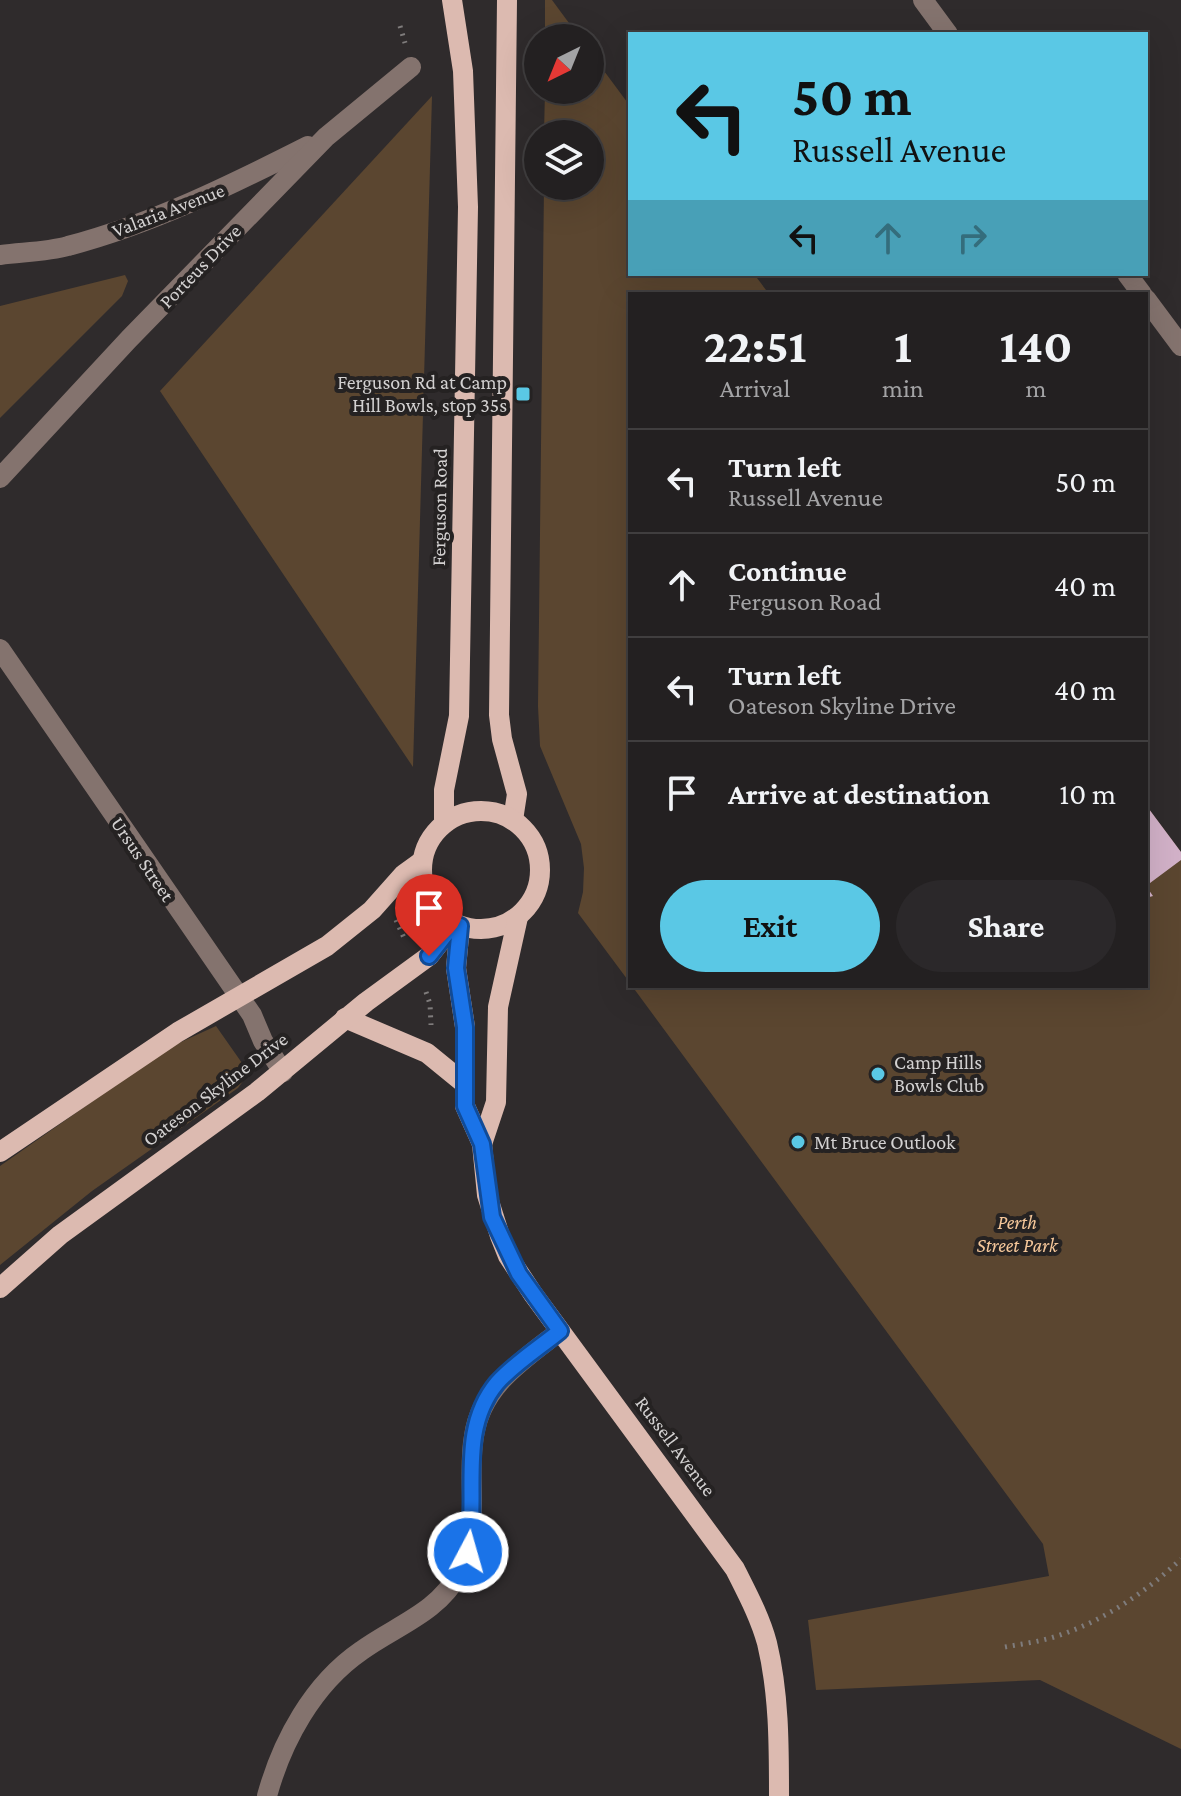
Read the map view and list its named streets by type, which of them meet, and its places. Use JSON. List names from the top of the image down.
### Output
{
  "streets": {
    "main road": ["Ferguson Road", "Oateson Skyline Drive", "Russell Avenue"],
    "street": ["Valaria Avenue", "Porteus Drive", "Ursus Street"]
  },
  "crossings": [
    ["Valaria Avenue", "Porteus Drive"],
    ["Ferguson Road", "Oateson Skyline Drive"],
    ["Ursus Street", "Oateson Skyline Drive"]
  ],
  "parks": ["Perth Street Park"],
  "places": {
    "transit": ["Ferguson Rd at Camp Hill Bowls, stop 35s"],
    "other": ["Camp Hills Bowls Club", "Mt Bruce Outlook"]
  },
  "north": "bottom left",
  "page": {
    "turn": ["50 m", "Russell Avenue"],
    "eta": [
      "22:51",
      "Arrival",
      "1",
      "min",
      "140",
      "m"
    ],
    "list": [
      {
        "name": "Turn left",
        "note": "Russell Avenue",
        "value": "50 m"
      },
      {
        "name": "Continue",
        "note": "Ferguson Road",
        "value": "40 m"
      },
      {
        "name": "Turn left",
        "note": "Oateson Skyline Drive",
        "value": "40 m"
      },
      {
        "name": "Arrive at destination",
        "value": "10 m"
      }
    ],
    "buttons": ["Exit", "Share"]
  }
}
